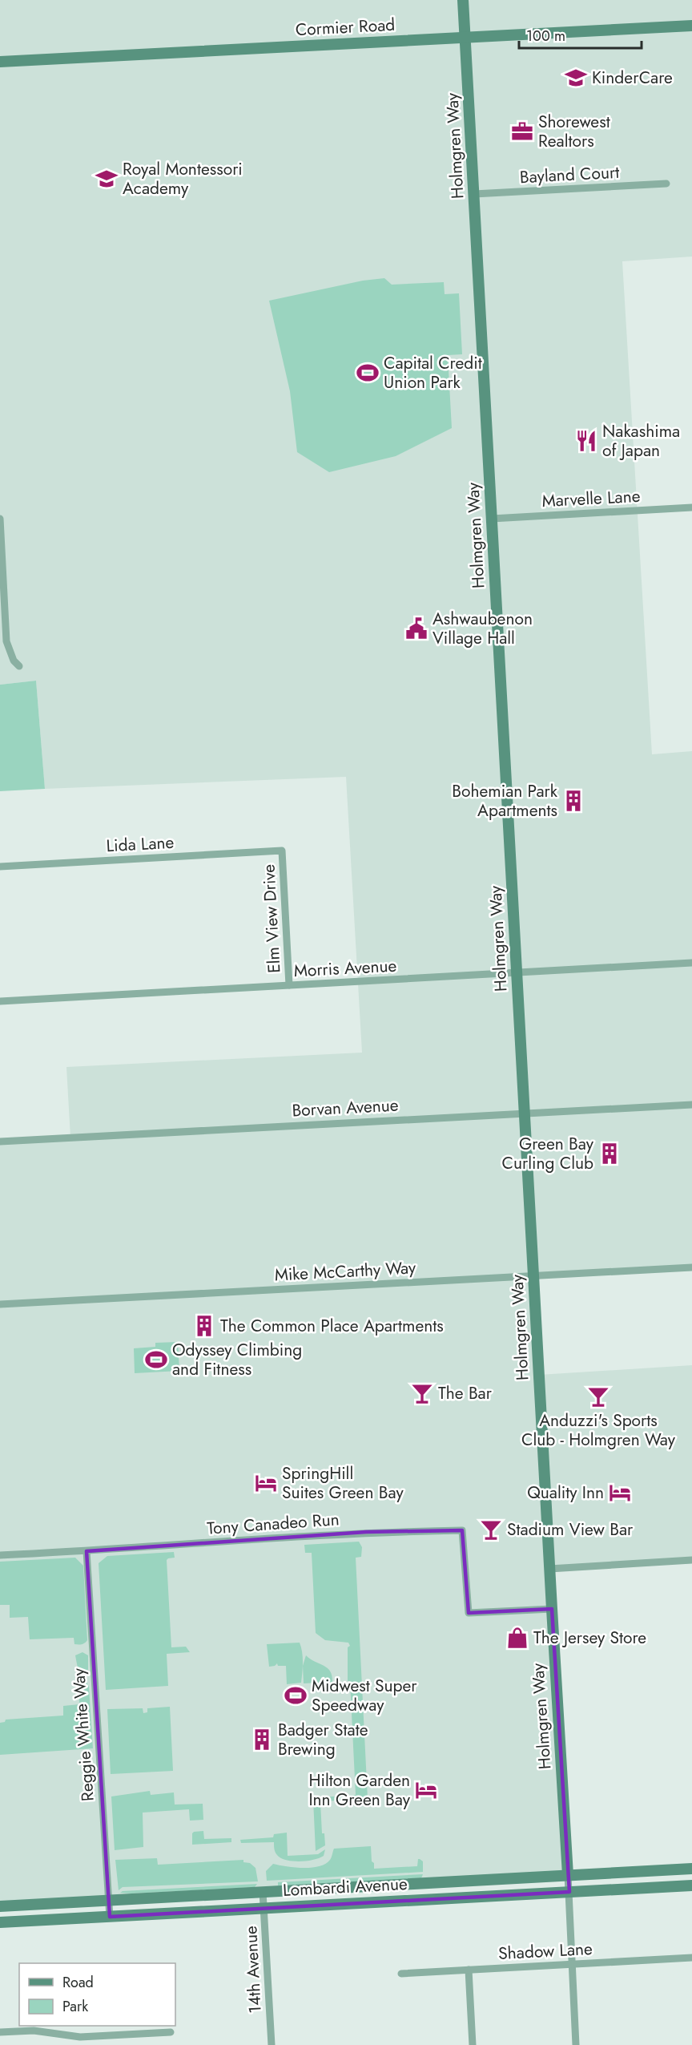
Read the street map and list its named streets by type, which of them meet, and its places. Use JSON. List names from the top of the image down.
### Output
{
  "streets": {
    "street": [
      "Cormier Road",
      "Holmgren Way",
      "Bayland Court",
      "Marvelle Lane",
      "Lida Lane",
      "Elm View Drive",
      "Morris Avenue",
      "Borvan Avenue",
      "Mike McCarthy Way",
      "Tony Canadeo Run",
      "Reggie White Way",
      "Lombardi Avenue",
      "Shadow Lane",
      "14th Avenue"
    ]
  },
  "crossings": [
    ["Cormier Road", "Holmgren Way"],
    ["Holmgren Way", "Bayland Court"],
    ["Holmgren Way", "Marvelle Lane"],
    ["Holmgren Way", "Morris Avenue"],
    ["Holmgren Way", "Borvan Avenue"],
    ["Holmgren Way", "Mike McCarthy Way"],
    ["Holmgren Way", "Tony Canadeo Run"],
    ["Holmgren Way", "Lombardi Avenue"],
    ["Lida Lane", "Elm View Drive"],
    ["Elm View Drive", "Morris Avenue"],
    ["Tony Canadeo Run", "Reggie White Way"],
    ["Reggie White Way", "Lombardi Avenue"],
    ["Lombardi Avenue", "14th Avenue"]
  ],
  "places": {
    "school or university": ["KinderCare", "Royal Montessori Academy"],
    "office": ["Shorewest Realtors"],
    "sports": ["Capital Credit Union Park", "Odyssey Climbing and Fitness", "Midwest Super Speedway"],
    "restaurant": ["Nakashima of Japan"],
    "public building": ["Ashwaubenon Village Hall"],
    "building": [
      "Bohemian Park Apartments",
      "Green Bay Curling Club",
      "The Common Place Apartments",
      "Badger State Brewing"
    ],
    "bar": ["The Bar", "Anduzzi's Sports Club - Holmgren Way", "Stadium View Bar"],
    "hotel": ["SpringHill Suites Green Bay", "Quality Inn", "Hilton Garden Inn Green Bay"],
    "shop": ["The Jersey Store"]
  },
  "legend": ["Road", "Park"],
  "scale_bar": "100 m"
}
